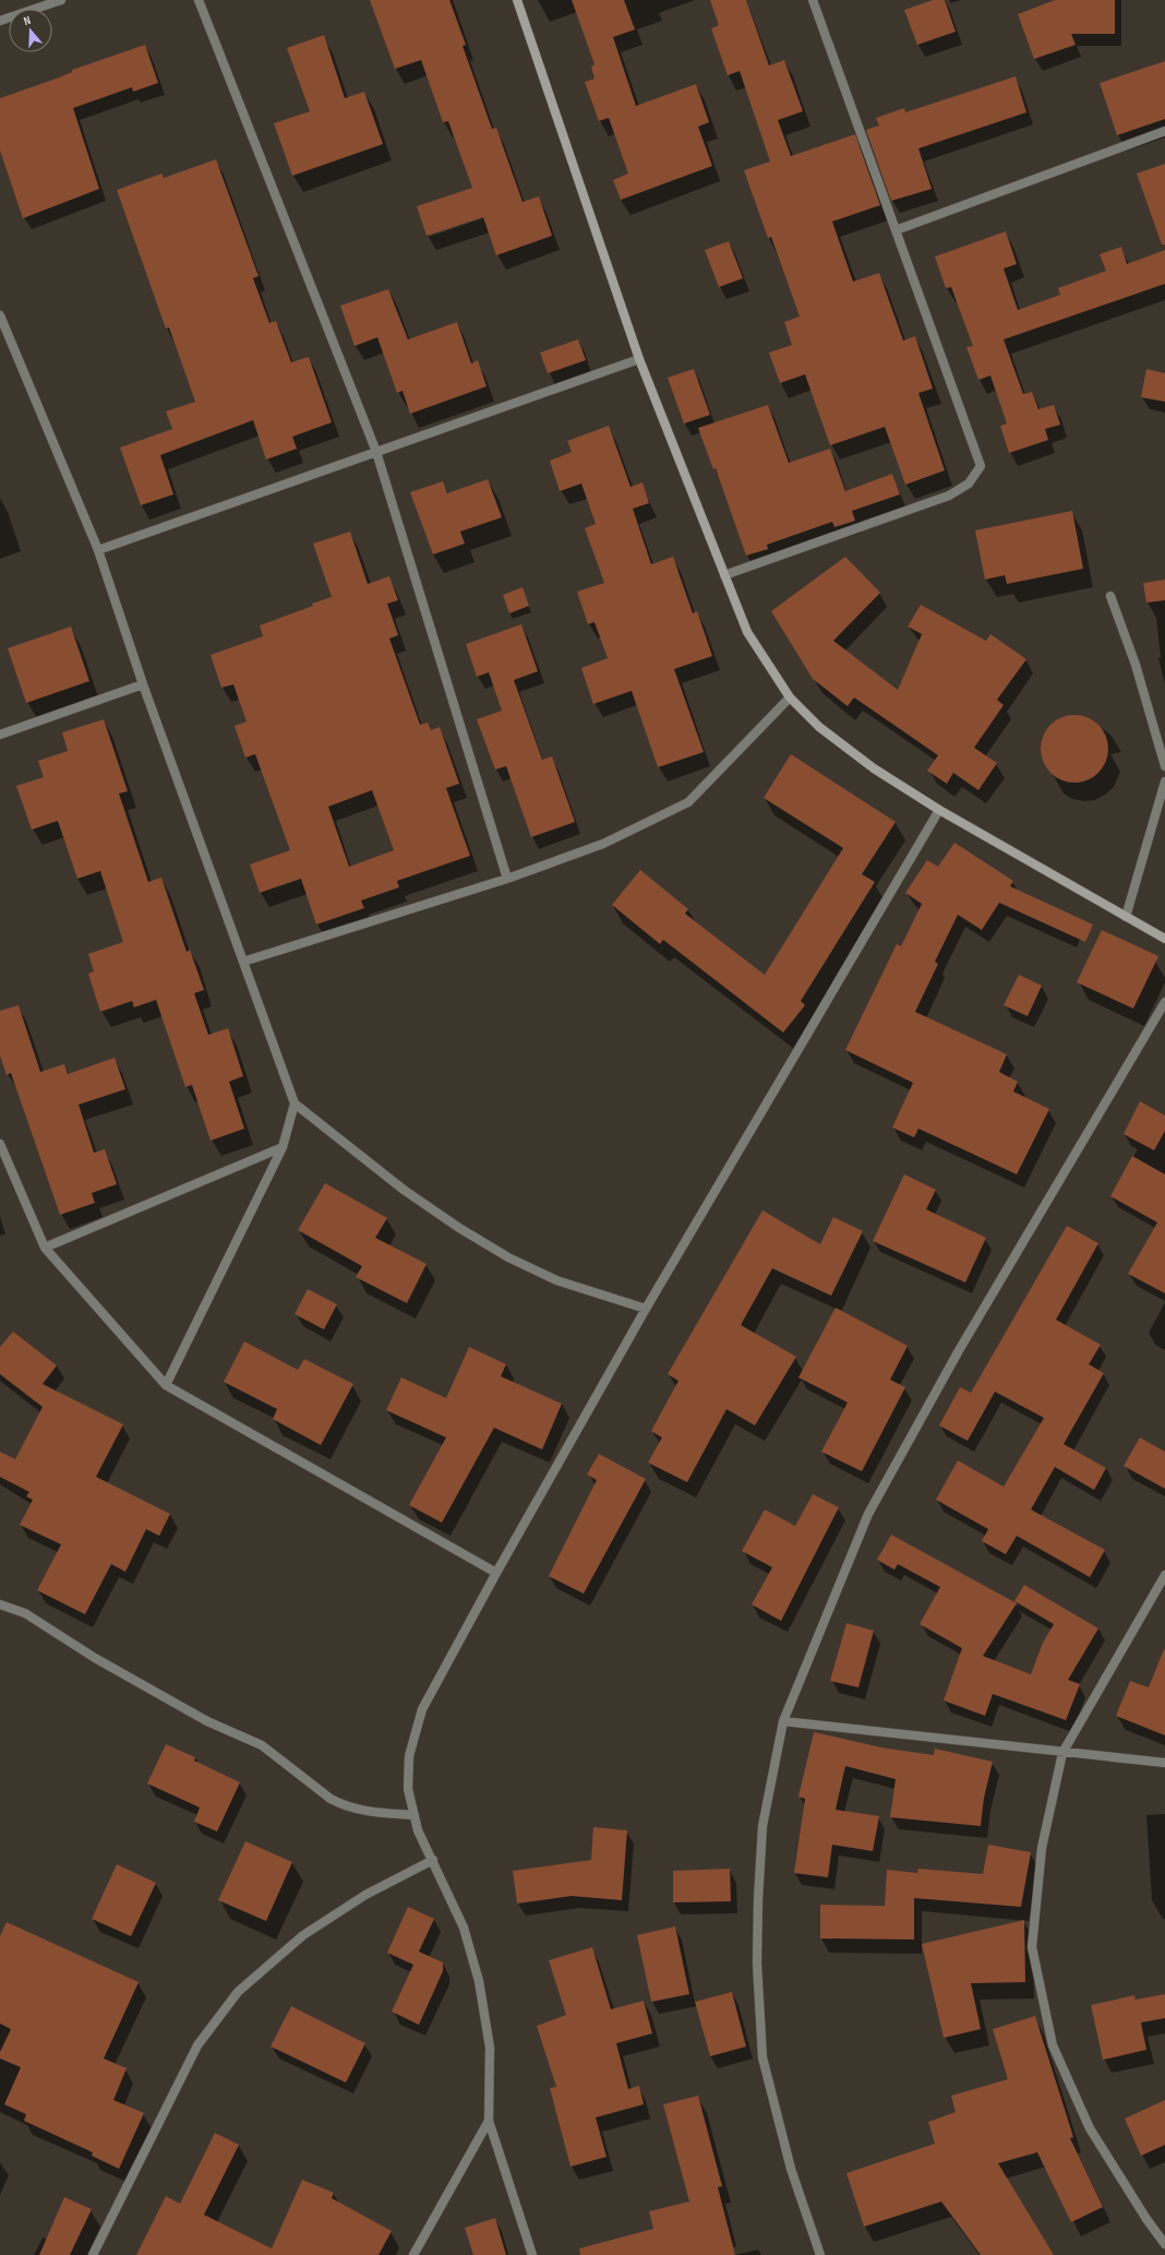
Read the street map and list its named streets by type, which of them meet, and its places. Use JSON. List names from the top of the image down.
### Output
{
  "north": "top"
}
